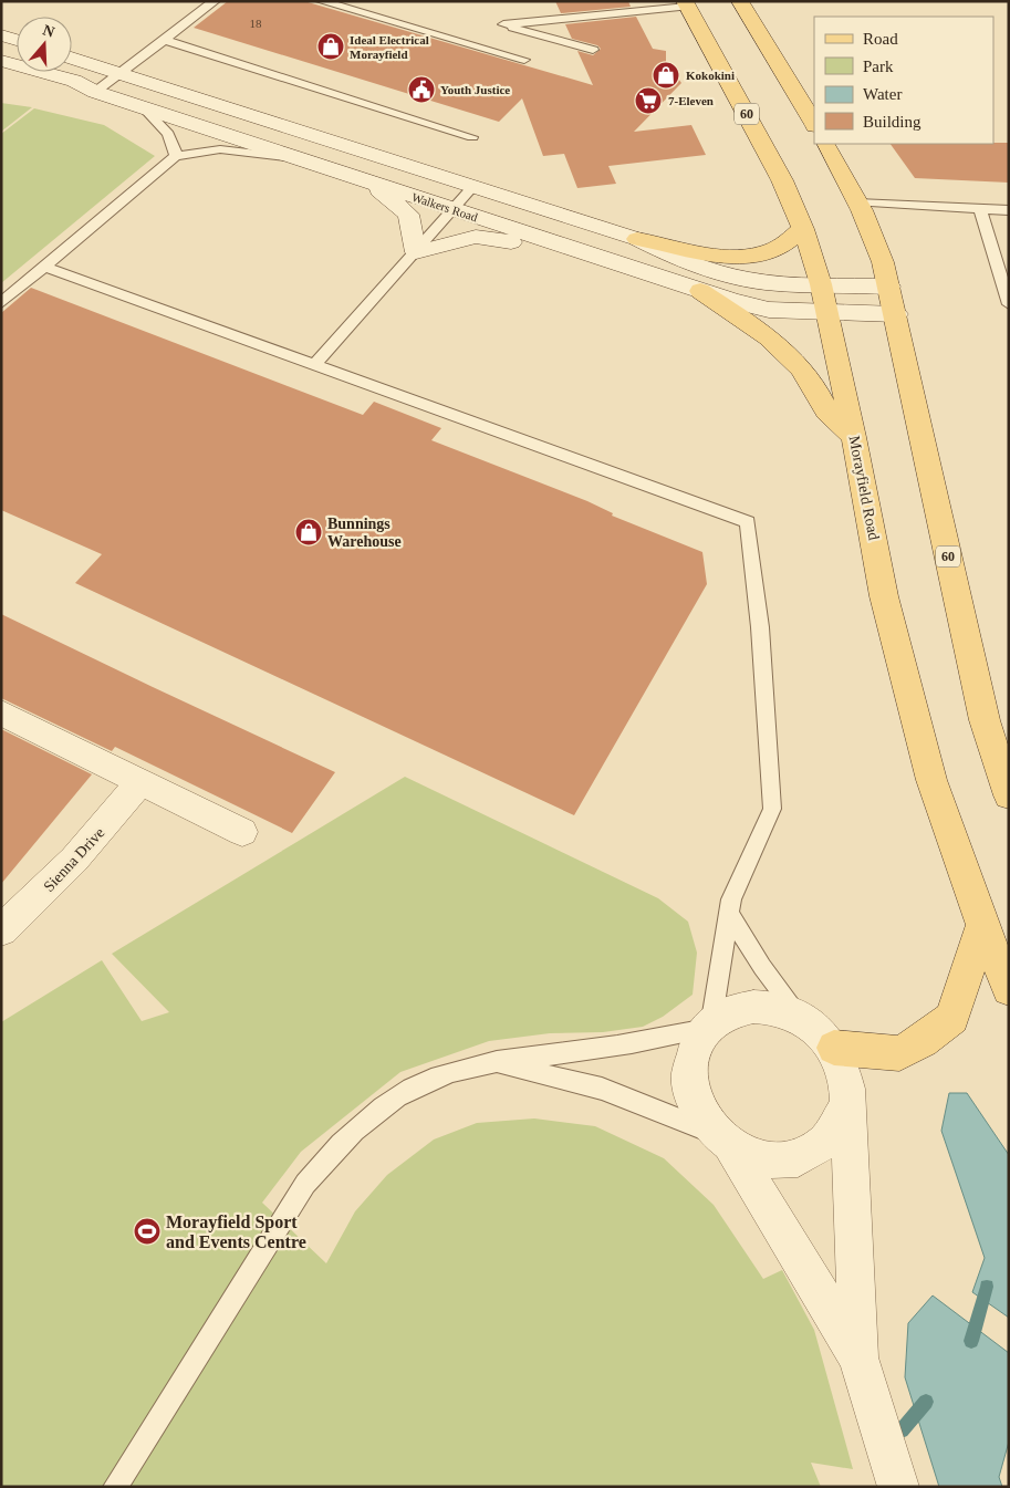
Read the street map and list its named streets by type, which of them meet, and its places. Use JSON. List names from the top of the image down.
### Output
{
  "streets": {
    "main road": [
      "60",
      "Walkers Road",
      "Morayfield Road",
      "Sienna Drive"
    ]
  },
  "crossings": [
    ["60", "Walkers Road"],
    ["Walkers Road", "Morayfield Road"]
  ],
  "places": {
    "shop": ["Ideal Electrical Morayfield", "Kokokini", "Bunnings Warehouse"],
    "public building": ["Youth Justice"],
    "supermarket": ["7-Eleven"],
    "sports": ["Morayfield Sport and Events Centre"]
  },
  "house_numbers": ["18"],
  "legend": [
    "Road",
    "Park",
    "Water",
    "Building"
  ],
  "north": "top"
}
